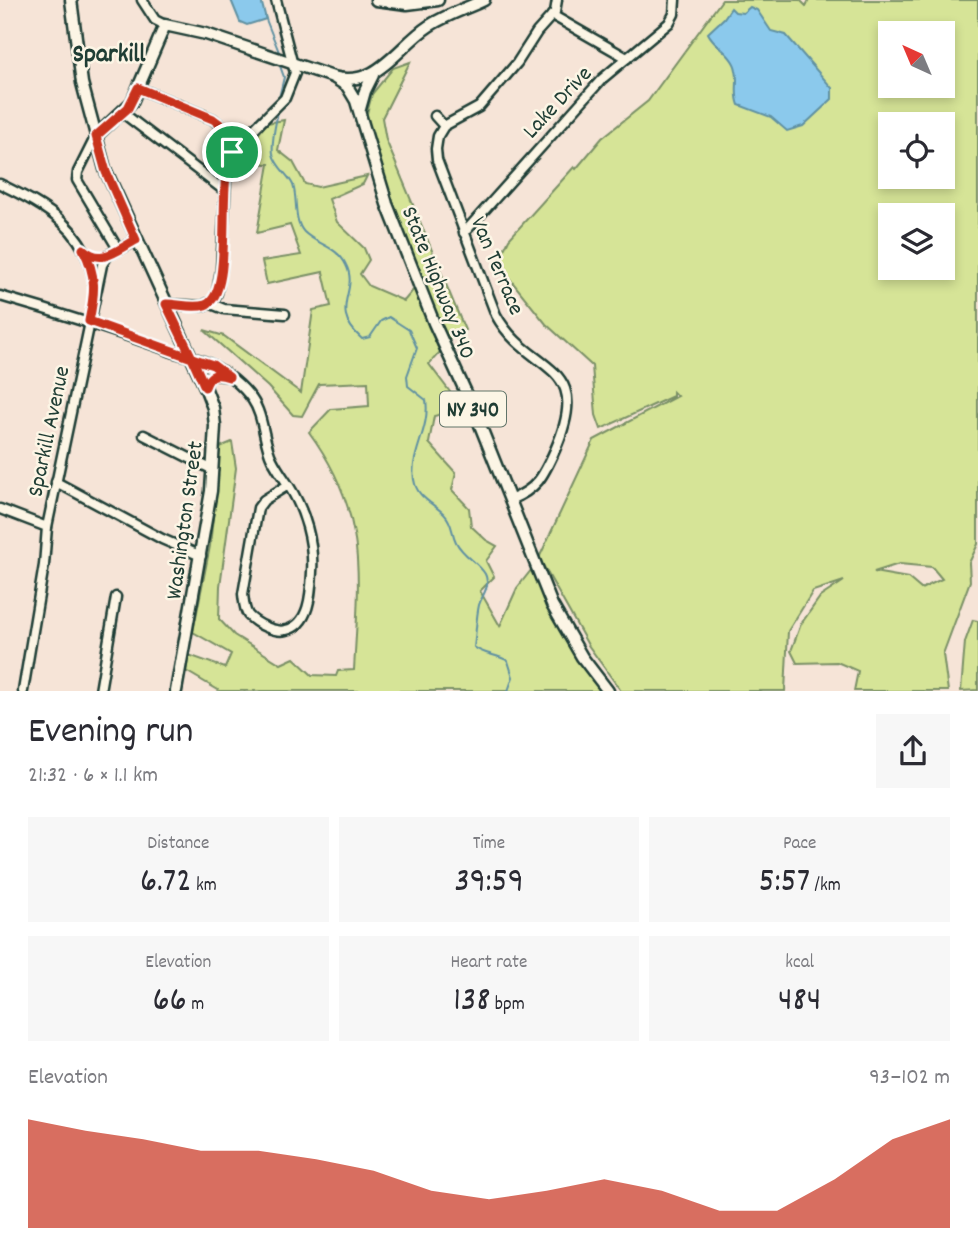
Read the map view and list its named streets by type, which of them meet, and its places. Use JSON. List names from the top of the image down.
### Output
{
  "streets": {
    "main road": ["State Highway 340", "NY 340", "Washington Street"],
    "street": ["Lake Drive", "Van Terrace", "Sparkill Avenue"]
  },
  "crossings": [
    ["Lake Drive", "Van Terrace"],
    ["Van Terrace", "State Highway 340"]
  ],
  "districts": ["Sparkill"],
  "north": "top left",
  "page": {
    "heading": ["Evening run", "21:32 · 6 × 1.1 km"],
    "stats": [
      ["Distance", "6.72 km"],
      ["Time", "39:59"],
      ["Pace", "5:57 /km"],
      ["Elevation", "66 m"],
      ["Heart rate", "138 bpm"],
      ["kcal", "484"]
    ],
    "chart": ["Elevation", "93–102 m"]
  }
}
